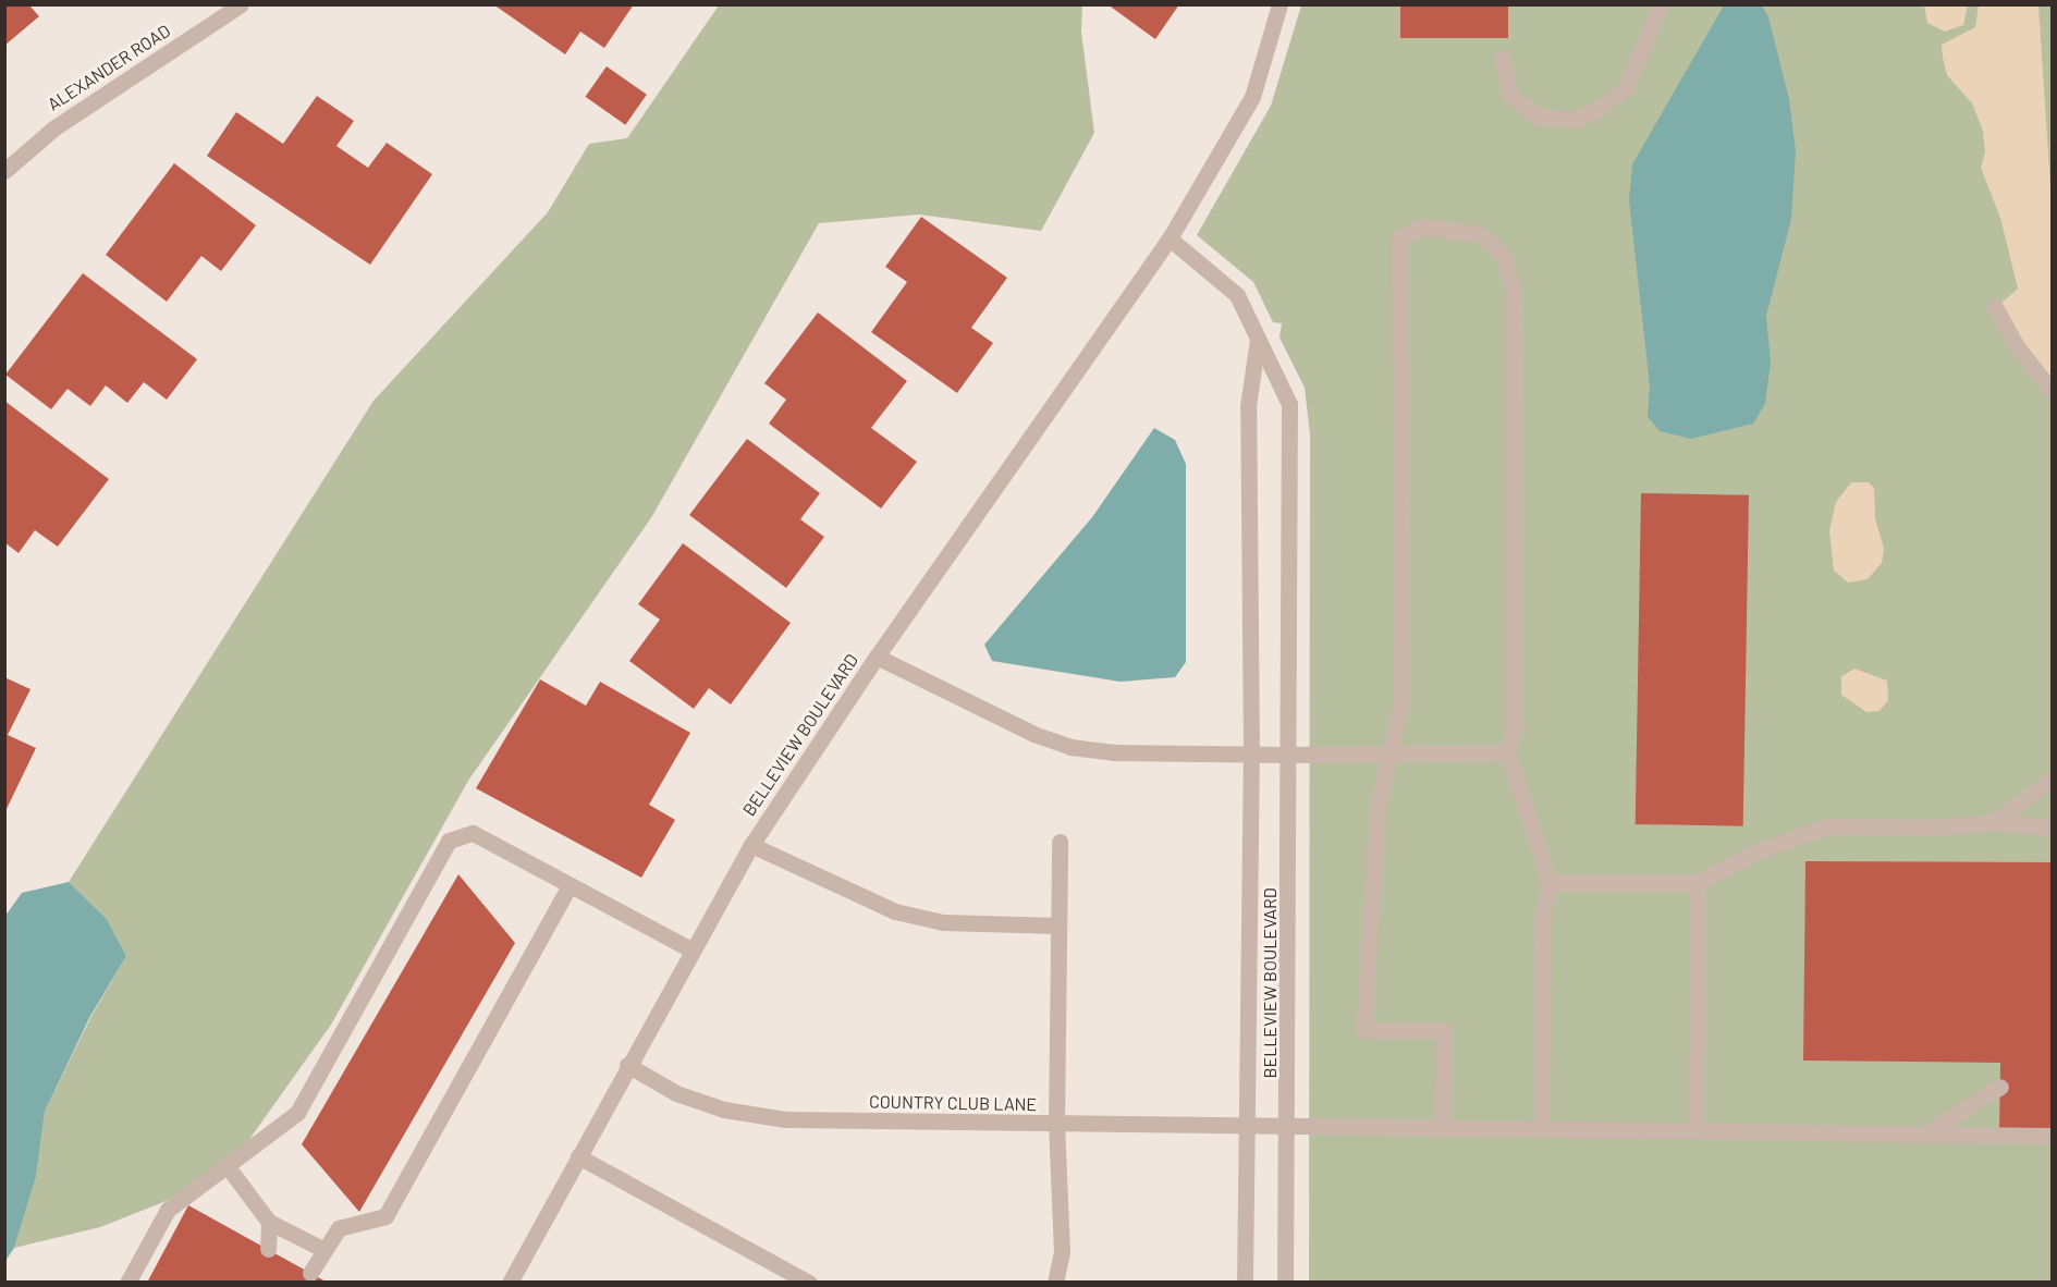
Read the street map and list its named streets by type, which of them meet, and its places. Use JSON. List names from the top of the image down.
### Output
{
  "streets": {
    "street": ["ALEXANDER ROAD", "BELLEVIEW BOULEVARD", "COUNTRY CLUB LANE"]
  },
  "crossings": [
    ["BELLEVIEW BOULEVARD", "COUNTRY CLUB LANE"]
  ]
}
